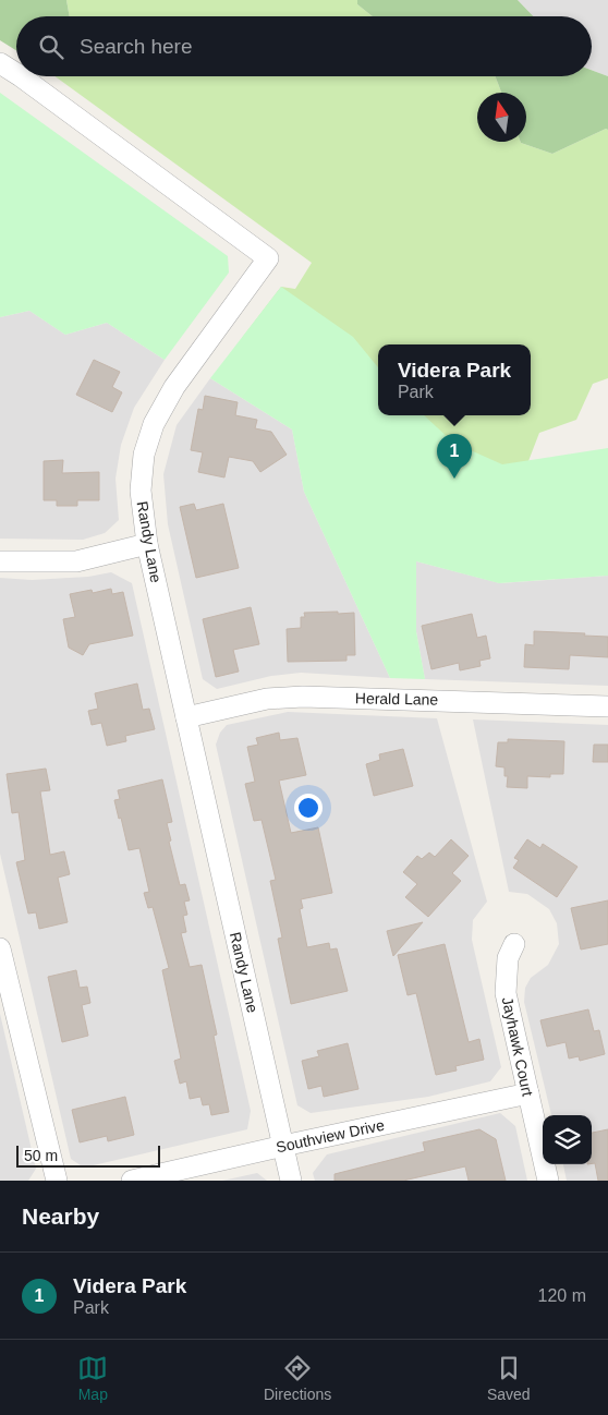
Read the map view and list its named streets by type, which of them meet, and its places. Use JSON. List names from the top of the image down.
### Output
{
  "streets": {
    "street": [
      "Randy Lane",
      "Herald Lane",
      "Jayhawk Court",
      "Southview Drive"
    ]
  },
  "crossings": [
    ["Randy Lane", "Herald Lane"],
    ["Randy Lane", "Southview Drive"],
    ["Jayhawk Court", "Southview Drive"]
  ],
  "scale_bar": "50 m",
  "north": "top",
  "page": {
    "search": "Search here",
    "popup": ["Videra Park", "Park"],
    "pins": "1",
    "scale": "50 m",
    "heading": "Nearby",
    "list": [
      {
        "mark": "1",
        "name": "Videra Park",
        "note": "Park",
        "value": "120 m"
      }
    ],
    "nav": ["Map", "Directions", "Saved"]
  }
}
